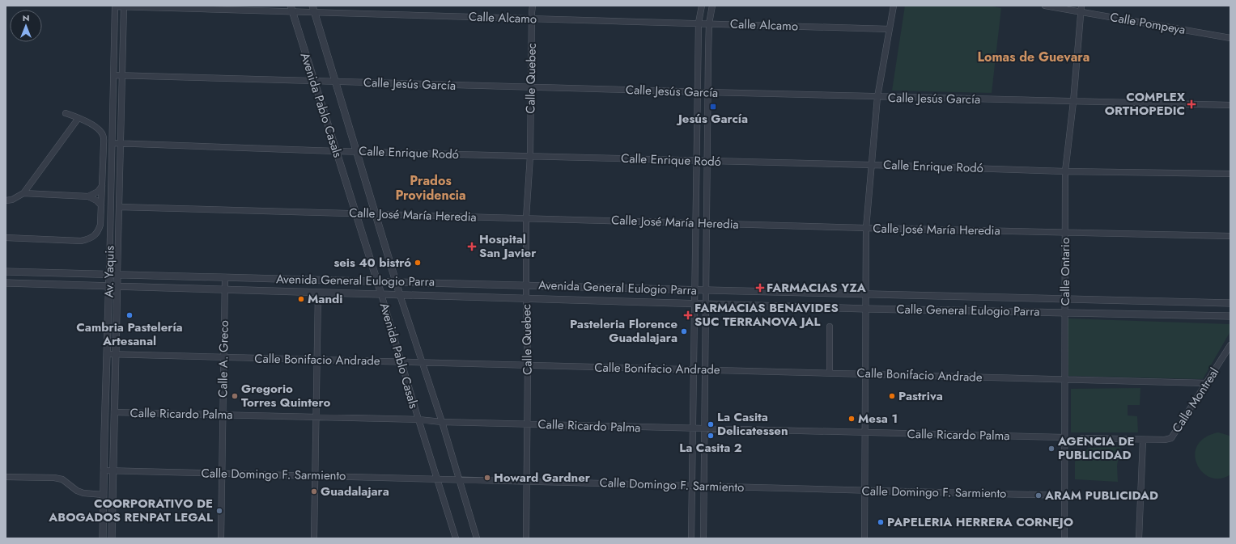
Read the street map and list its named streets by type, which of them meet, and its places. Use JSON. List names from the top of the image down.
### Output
{
  "streets": {
    "street": [
      "Calle Alcamo",
      "Calle Pompeya",
      "Calle Quebec",
      "Calle Jesús García",
      "Avenida Pablo Casals",
      "Calle Enrique Rodó",
      "Calle José María Heredia",
      "Av. Yaquis",
      "Calle Ontario",
      "Avenida General Eulogio Parra",
      "Calle General Eulogio Parra",
      "Calle A. Greco",
      "Calle Bonifacio Andrade",
      "Calle Montreal",
      "Calle Ricardo Palma",
      "Calle Domingo F. Sarmiento"
    ]
  },
  "crossings": [
    ["Calle Alcamo", "Calle Quebec"],
    ["Calle Alcamo", "Avenida Pablo Casals"],
    ["Calle Alcamo", "Av. Yaquis"],
    ["Calle Pompeya", "Calle Ontario"],
    ["Calle Quebec", "Calle Jesús García"],
    ["Calle Quebec", "Calle Enrique Rodó"],
    ["Calle Quebec", "Calle José María Heredia"],
    ["Calle Quebec", "Avenida General Eulogio Parra"],
    ["Calle Quebec", "Calle Bonifacio Andrade"],
    ["Calle Quebec", "Calle Ricardo Palma"],
    ["Calle Quebec", "Calle Domingo F. Sarmiento"],
    ["Calle Jesús García", "Avenida Pablo Casals"],
    ["Calle Jesús García", "Av. Yaquis"],
    ["Calle Jesús García", "Calle Ontario"],
    ["Avenida Pablo Casals", "Calle Enrique Rodó"],
    ["Avenida Pablo Casals", "Calle José María Heredia"],
    ["Avenida Pablo Casals", "Avenida General Eulogio Parra"],
    ["Avenida Pablo Casals", "Calle Bonifacio Andrade"],
    ["Avenida Pablo Casals", "Calle Ricardo Palma"],
    ["Avenida Pablo Casals", "Calle Domingo F. Sarmiento"],
    ["Calle Enrique Rodó", "Av. Yaquis"],
    ["Calle Enrique Rodó", "Calle Ontario"],
    ["Calle José María Heredia", "Av. Yaquis"],
    ["Calle José María Heredia", "Calle Ontario"],
    ["Av. Yaquis", "Avenida General Eulogio Parra"],
    ["Av. Yaquis", "Calle Bonifacio Andrade"],
    ["Av. Yaquis", "Calle Domingo F. Sarmiento"],
    ["Calle Ontario", "Calle General Eulogio Parra"],
    ["Calle Ontario", "Calle Bonifacio Andrade"],
    ["Calle Ontario", "Calle Ricardo Palma"],
    ["Calle Ontario", "Calle Domingo F. Sarmiento"],
    ["Avenida General Eulogio Parra", "Calle General Eulogio Parra"],
    ["Avenida General Eulogio Parra", "Calle A. Greco"],
    ["Calle A. Greco", "Calle Bonifacio Andrade"],
    ["Calle A. Greco", "Calle Ricardo Palma"],
    ["Calle A. Greco", "Calle Domingo F. Sarmiento"],
    ["Calle Bonifacio Andrade", "Calle Montreal"]
  ],
  "districts": ["Lomas de Guevara", "Prados Providencia"],
  "places": {
    "health": [
      "COMPLEX ORTHOPEDIC",
      "Hospital San Javier",
      "FARMACIAS YZA",
      "FARMACIAS BENAVIDES SUC TERRANOVA JAL"
    ],
    "transit": ["Jesús García"],
    "other": [
      "seis 40 bistró",
      "Mandi",
      "Cambria Pastelería Artesanal",
      "Pasteleria Florence Guadalajara",
      "Gregorio Torres Quintero",
      "Pastriva",
      "Mesa 1",
      "La Casita Delicatessen",
      "La Casita 2",
      "AGENCIA DE PUBLICIDAD",
      "Howard Gardner",
      "Guadalajara",
      "ARAM PUBLICIDAD",
      "COORPORATIVO DE ABOGADOS RENPAT LEGAL",
      "PAPELERIA HERRERA CORNEJO"
    ]
  },
  "north": "top"
}
